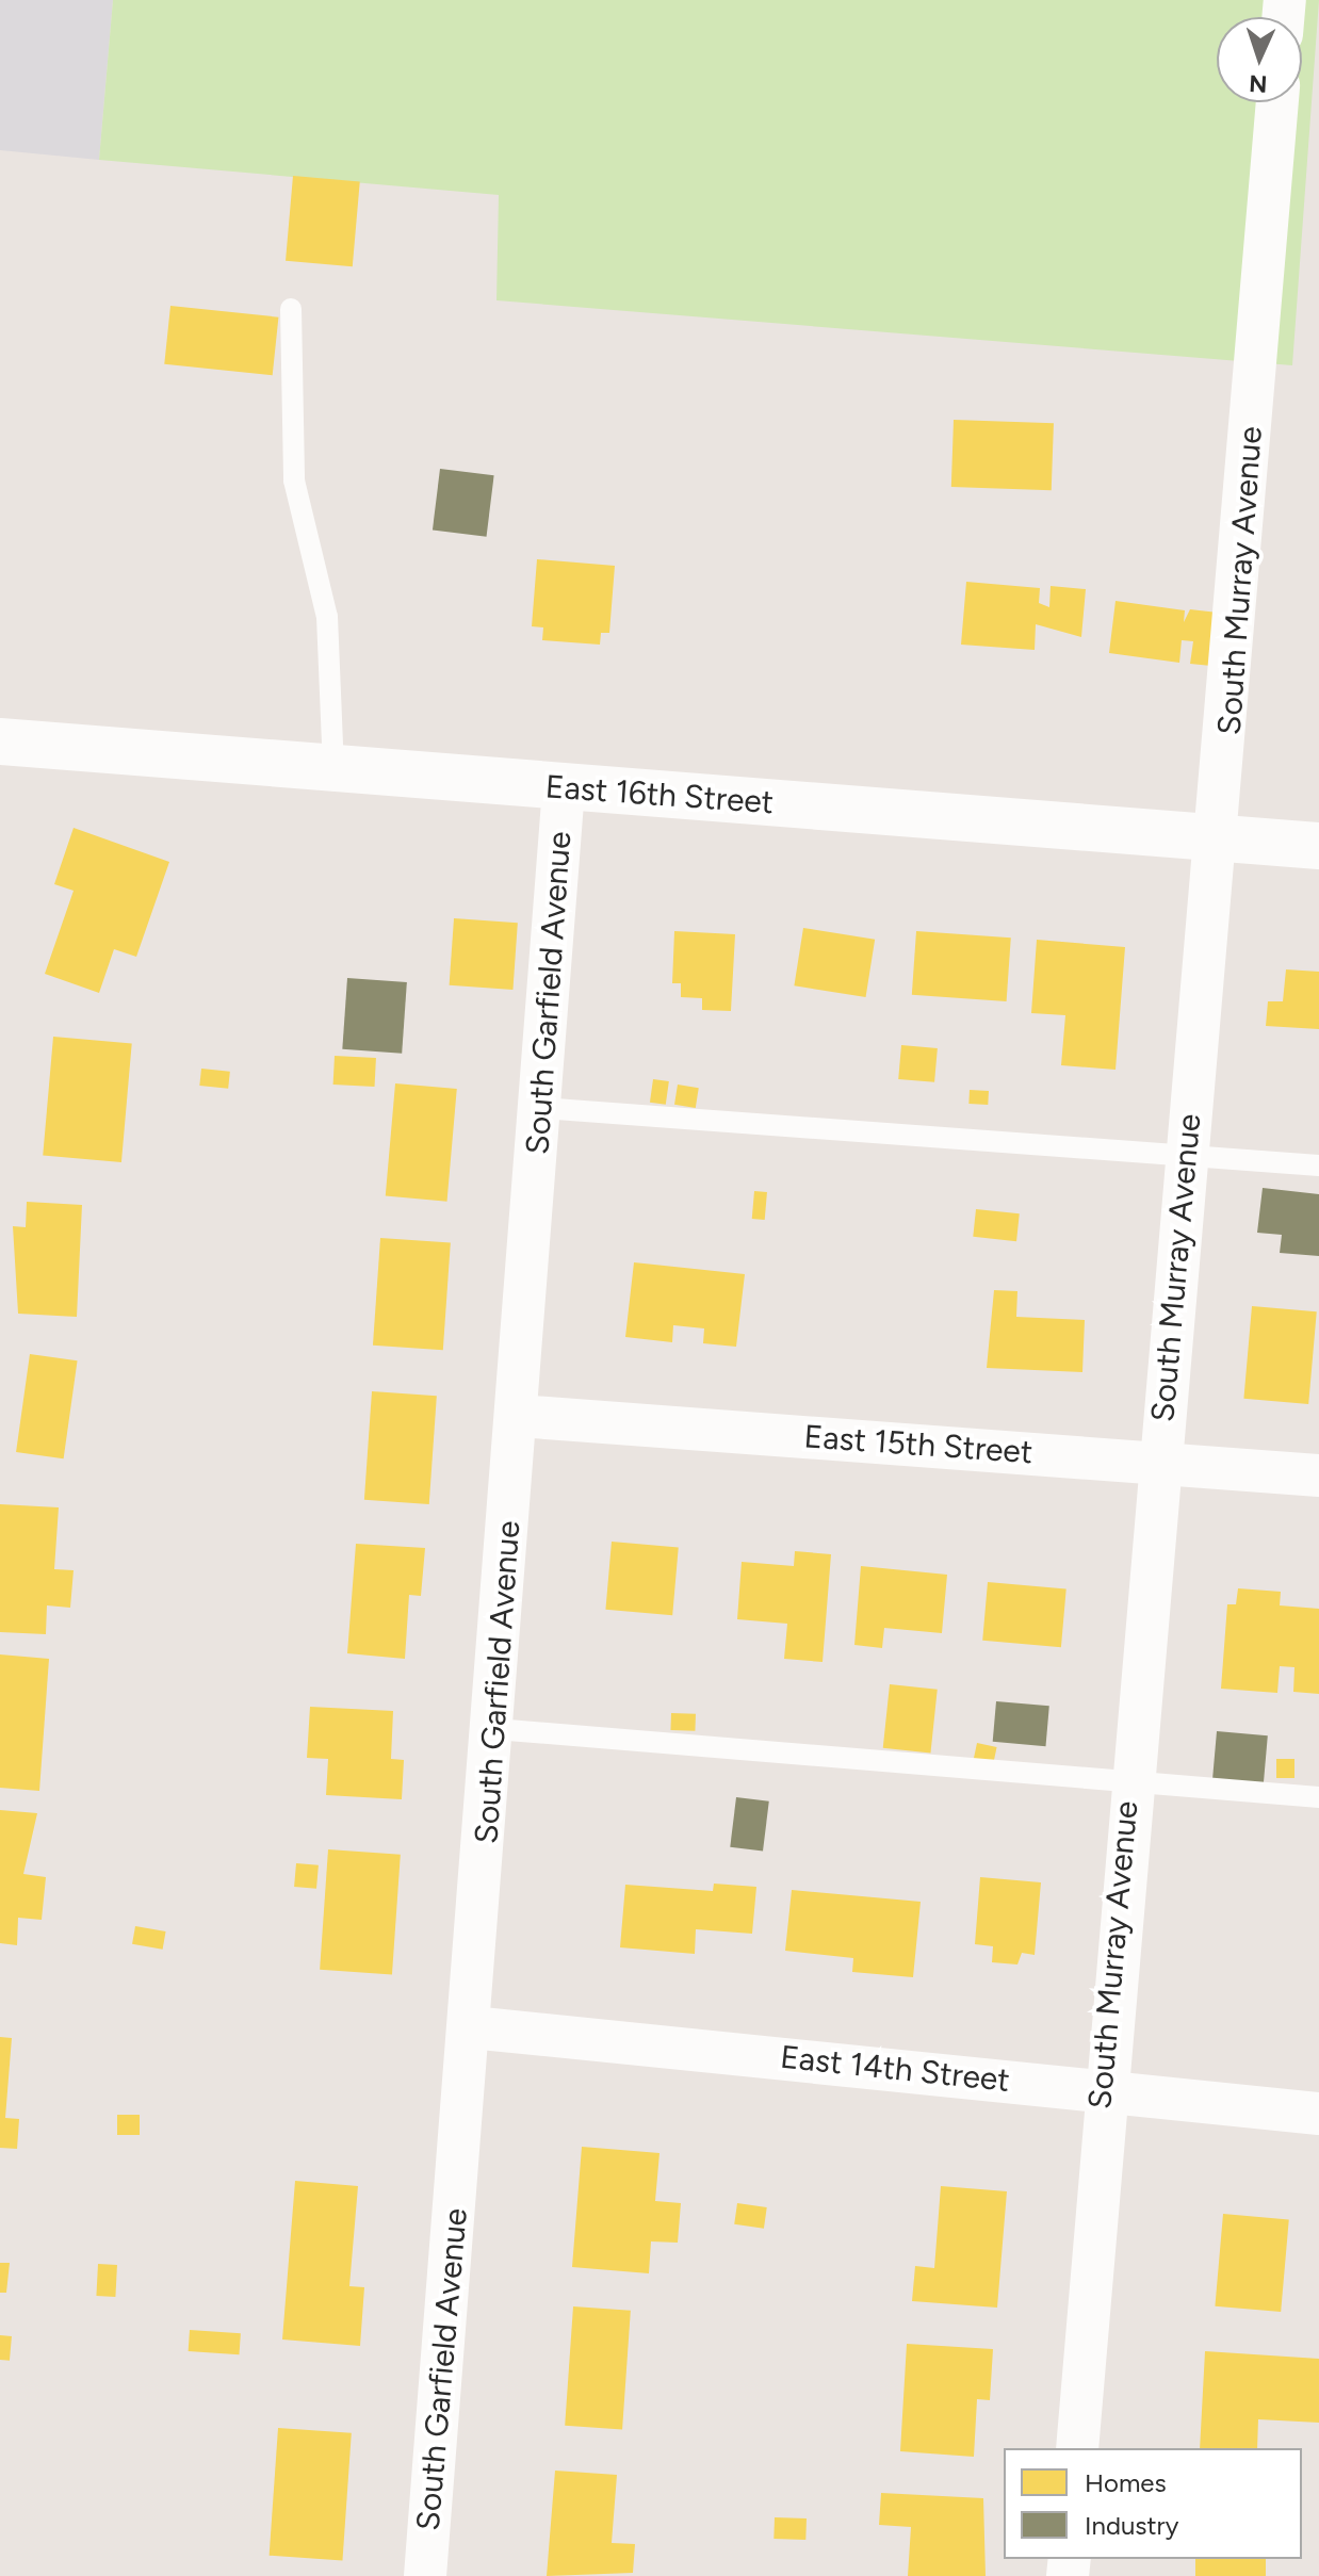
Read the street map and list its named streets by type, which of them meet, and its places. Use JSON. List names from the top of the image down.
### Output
{
  "streets": {
    "street": [
      "South Murray Avenue",
      "East 16th Street",
      "South Garfield Avenue",
      "East 15th Street",
      "East 14th Street"
    ]
  },
  "crossings": [
    ["South Murray Avenue", "East 16th Street"],
    ["South Murray Avenue", "East 15th Street"],
    ["South Murray Avenue", "East 14th Street"],
    ["East 16th Street", "South Garfield Avenue"],
    ["South Garfield Avenue", "East 15th Street"],
    ["South Garfield Avenue", "East 14th Street"]
  ],
  "legend": ["Homes", "Industry"],
  "north": "bottom"
}
